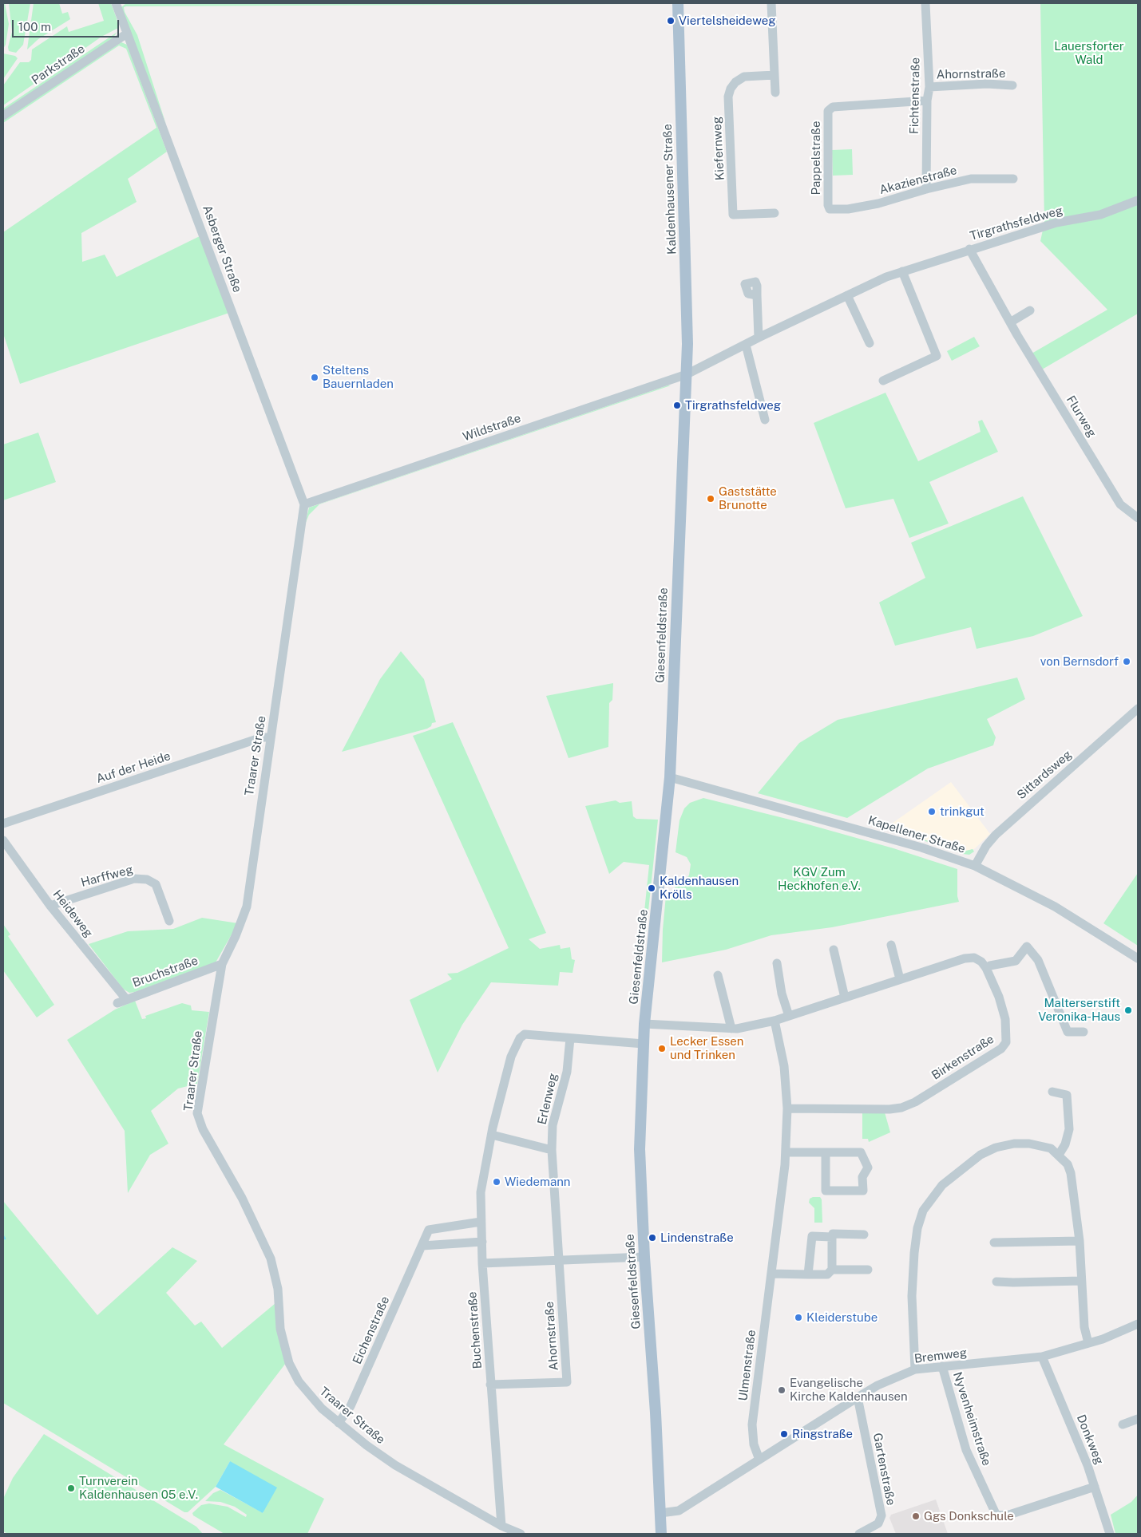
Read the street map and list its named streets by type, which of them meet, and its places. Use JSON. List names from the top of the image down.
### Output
{
  "streets": {
    "main road": ["Kaldenhausener Straße", "Giesenfeldstraße"],
    "street": [
      "Parkstraße",
      "Ahornstraße",
      "Fichtenstraße",
      "Kiefernweg",
      "Pappelstraße",
      "Akazienstraße",
      "Tirgrathsfeldweg",
      "Asberger Straße",
      "Flurweg",
      "Wildstraße",
      "Traarer Straße",
      "Auf der Heide",
      "Sittardsweg",
      "Kapellener Straße",
      "Harffweg",
      "Heideweg",
      "Bruchstraße",
      "Birkenstraße",
      "Erlenweg",
      "Eichenstraße",
      "Buchenstraße",
      "Bremweg",
      "Ulmenstraße",
      "Nyvenheimstraße",
      "Donkweg",
      "Gartenstraße"
    ]
  },
  "crossings": [
    ["Parkstraße", "Asberger Straße"],
    ["Ahornstraße", "Fichtenstraße"],
    ["Ahornstraße", "Erlenweg"],
    ["Ahornstraße", "Buchenstraße"],
    ["Fichtenstraße", "Pappelstraße"],
    ["Fichtenstraße", "Akazienstraße"],
    ["Pappelstraße", "Akazienstraße"],
    ["Kaldenhausener Straße", "Tirgrathsfeldweg"],
    ["Kaldenhausener Straße", "Wildstraße"],
    ["Kaldenhausener Straße", "Giesenfeldstraße"],
    ["Tirgrathsfeldweg", "Flurweg"],
    ["Tirgrathsfeldweg", "Wildstraße"],
    ["Tirgrathsfeldweg", "Giesenfeldstraße"],
    ["Asberger Straße", "Wildstraße"],
    ["Asberger Straße", "Traarer Straße"],
    ["Wildstraße", "Giesenfeldstraße"],
    ["Wildstraße", "Traarer Straße"],
    ["Giesenfeldstraße", "Kapellener Straße"],
    ["Giesenfeldstraße", "Buchenstraße"],
    ["Giesenfeldstraße", "Bremweg"],
    ["Traarer Straße", "Auf der Heide"],
    ["Traarer Straße", "Bruchstraße"],
    ["Traarer Straße", "Eichenstraße"],
    ["Traarer Straße", "Buchenstraße"],
    ["Sittardsweg", "Kapellener Straße"],
    ["Harffweg", "Heideweg"],
    ["Heideweg", "Bruchstraße"],
    ["Birkenstraße", "Ulmenstraße"],
    ["Erlenweg", "Buchenstraße"],
    ["Eichenstraße", "Buchenstraße"],
    ["Bremweg", "Ulmenstraße"],
    ["Bremweg", "Nyvenheimstraße"],
    ["Bremweg", "Donkweg"],
    ["Bremweg", "Gartenstraße"],
    ["Nyvenheimstraße", "Donkweg"]
  ],
  "parks": ["Lauersforter Wald", "KGV Zum Heckhofen e.V."],
  "places": [
    "Viertelsheideweg",
    "Steltens Bauernladen",
    "Tirgrathsfeldweg",
    "Gaststätte Brunotte",
    "von Bernsdorf",
    "trinkgut",
    "Kaldenhausen Krölls",
    "Malterserstift Veronika-Haus",
    "Lecker Essen und Trinken",
    "Wiedemann",
    "Lindenstraße",
    "Kleiderstube",
    "Evangelische Kirche Kaldenhausen",
    "Ringstraße",
    "Turnverein Kaldenhausen 05 e.V.",
    "Ggs Donkschule"
  ],
  "scale_bar": "100 m"
}
